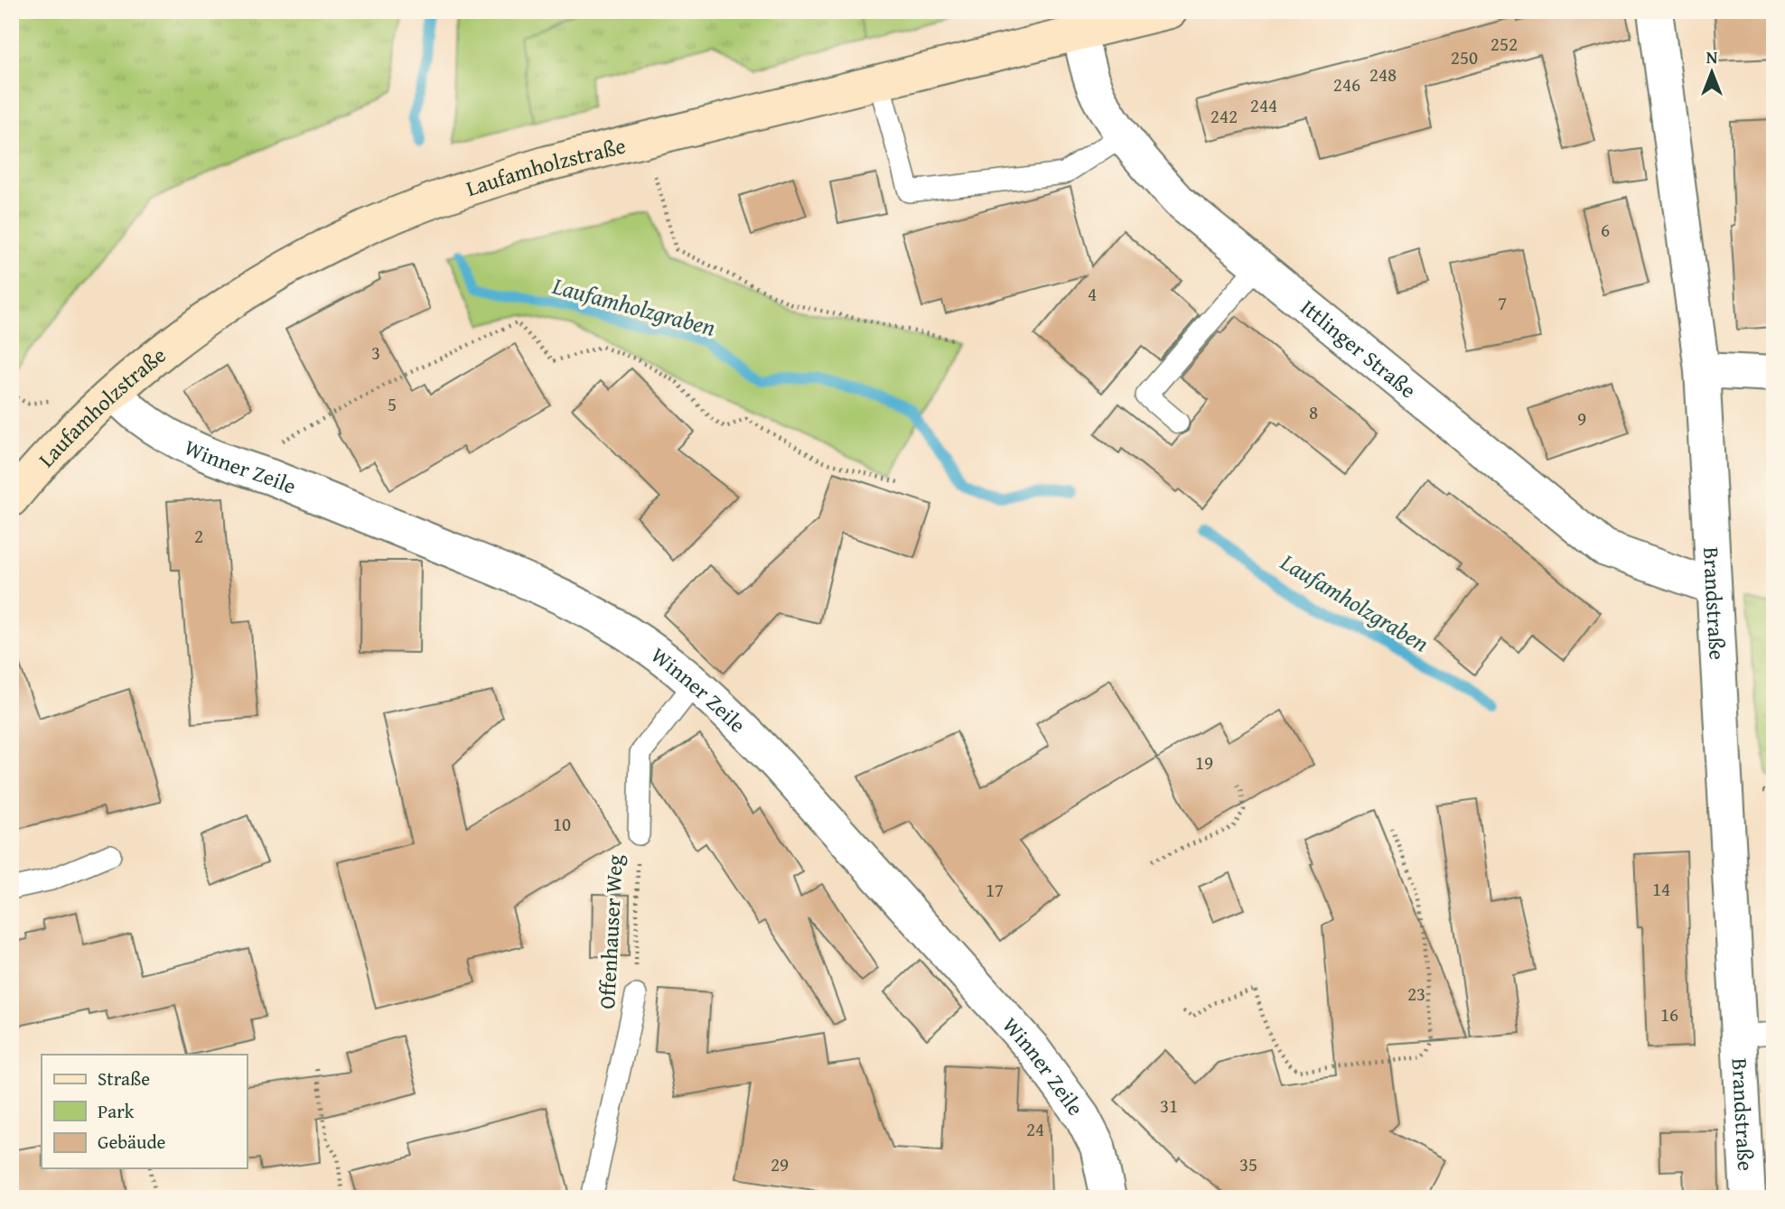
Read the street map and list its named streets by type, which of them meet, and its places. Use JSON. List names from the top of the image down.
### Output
{
  "streets": {
    "main road": ["Laufamholzstraße"],
    "street": ["Ittlinger Straße", "Winner Zeile", "Brandstraße"],
    "lane": ["Offenhauser Weg"]
  },
  "crossings": [
    ["Laufamholzstraße", "Ittlinger Straße"],
    ["Laufamholzstraße", "Winner Zeile"],
    ["Ittlinger Straße", "Brandstraße"],
    ["Winner Zeile", "Offenhauser Weg"]
  ],
  "water": ["Laufamholzgraben"],
  "house_numbers": [
    "252",
    "250",
    "248",
    "246",
    "244",
    "242",
    "6",
    "4",
    "7",
    "3",
    "5",
    "8",
    "9",
    "2",
    "19",
    "10",
    "14",
    "17",
    "23",
    "16",
    "31",
    "24",
    "29",
    "35"
  ],
  "legend": ["Straße", "Park", "Gebäude"],
  "north": "top"
}
